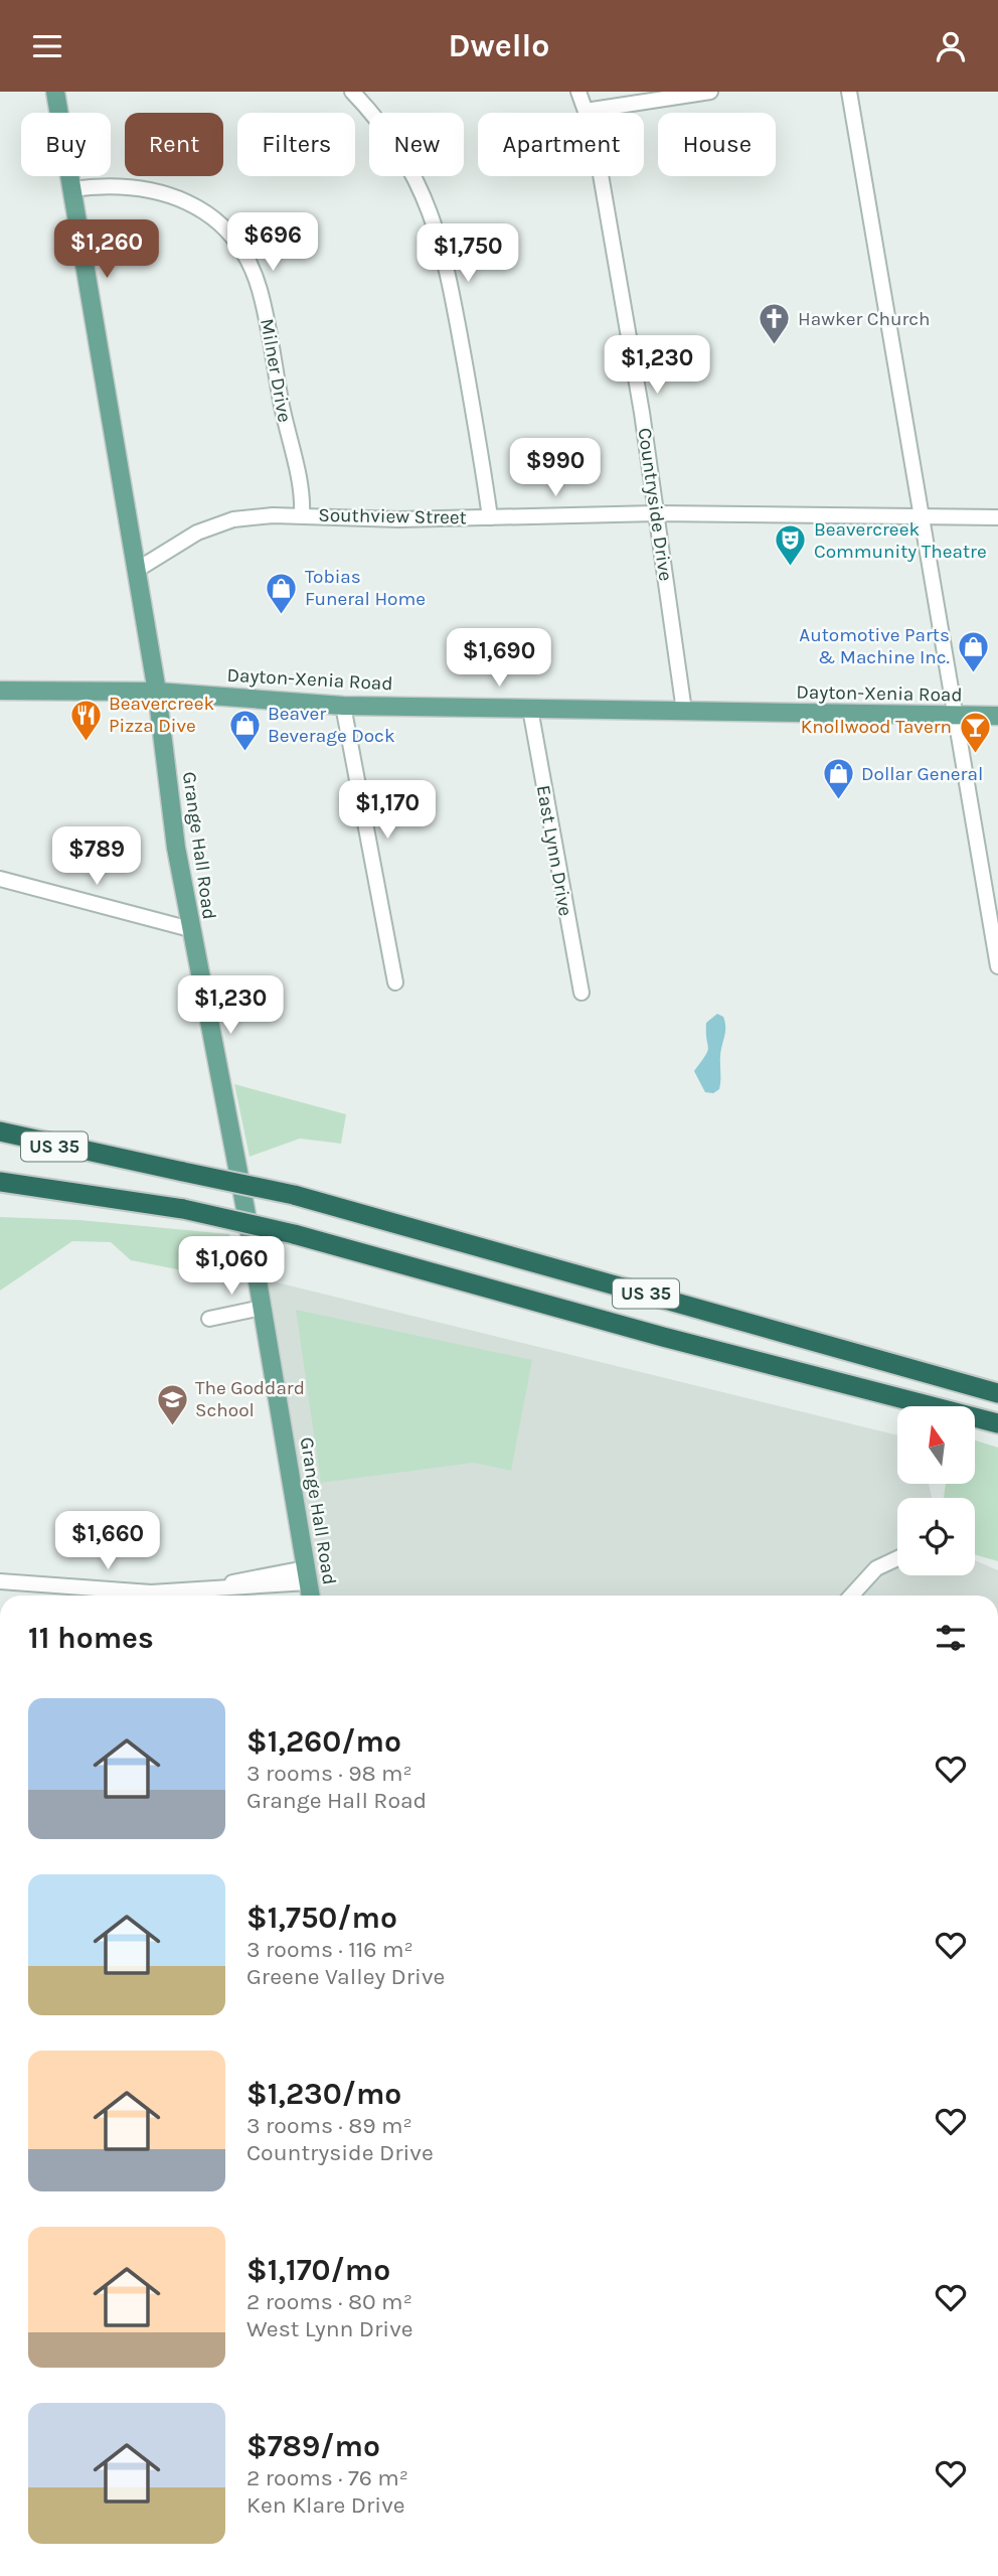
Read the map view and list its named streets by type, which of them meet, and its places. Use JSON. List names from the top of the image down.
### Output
{
  "streets": {
    "highway": ["US 35"],
    "main road": ["Dayton-Xenia Road", "Grange Hall Road"],
    "street": [
      "Milner Drive",
      "Countryside Drive",
      "Southview Street",
      "East Lynn Drive"
    ]
  },
  "crossings": [
    ["Milner Drive", "Southview Street"],
    ["Milner Drive", "Grange Hall Road"],
    ["Countryside Drive", "Southview Street"],
    ["Countryside Drive", "Dayton-Xenia Road"],
    ["Southview Street", "Grange Hall Road"],
    ["Dayton-Xenia Road", "Grange Hall Road"],
    ["Dayton-Xenia Road", "East Lynn Drive"]
  ],
  "places": {
    "church": ["Hawker Church"],
    "theatre": ["Beavercreek Community Theatre"],
    "shop": [
      "Tobias Funeral Home",
      "Automotive Parts & Machine Inc.",
      "Beaver Beverage Dock",
      "Dollar General"
    ],
    "restaurant": ["Beavercreek Pizza Dive"],
    "bar": ["Knollwood Tavern"],
    "school or university": ["The Goddard School"]
  },
  "north": "top",
  "page": {
    "header": "Dwello",
    "chip": [
      "Buy",
      "Rent",
      "Filters",
      "New",
      "Apartment",
      "House"
    ],
    "price": [
      "$696",
      "$1,260",
      "$1,750",
      "$1,230",
      "$990",
      "$1,690",
      "$1,170",
      "$789",
      "$1,230",
      "$1,060",
      "$1,660"
    ],
    "heading": "11 homes",
    "list": [
      {
        "name": "$1,260/mo",
        "note": "3 rooms · 98 m² · Grange Hall Road"
      },
      {
        "name": "$1,750/mo",
        "note": "3 rooms · 116 m² · Greene Valley Drive"
      },
      {
        "name": "$1,230/mo",
        "note": "3 rooms · 89 m² · Countryside Drive"
      },
      {
        "name": "$1,170/mo",
        "note": "2 rooms · 80 m² · West Lynn Drive"
      },
      {
        "name": "$789/mo",
        "note": "2 rooms · 76 m² · Ken Klare Drive"
      }
    ]
  }
}
